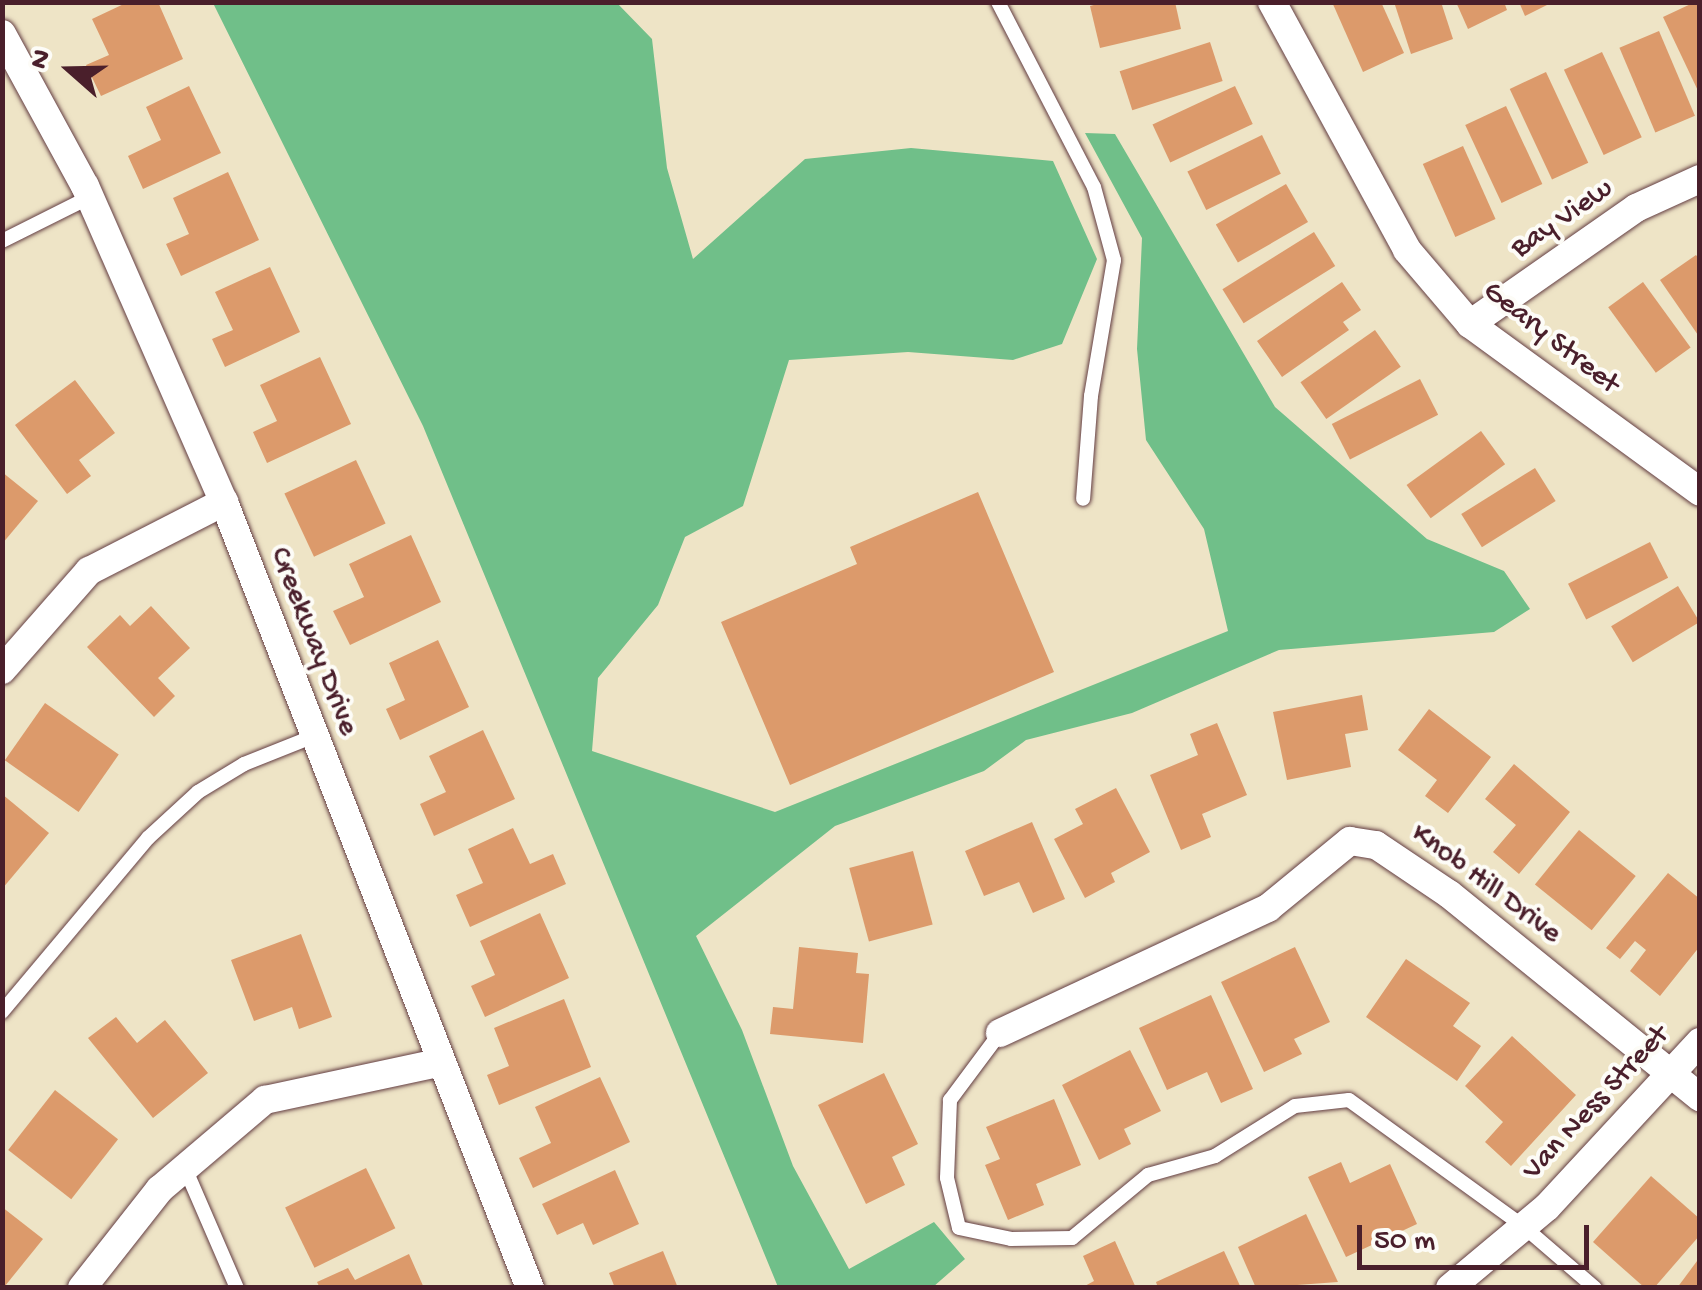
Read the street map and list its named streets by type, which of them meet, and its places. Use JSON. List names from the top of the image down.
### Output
{
  "streets": {
    "street": [
      "Bay View",
      "Geary Street",
      "Creekway Drive",
      "Knob Hill Drive",
      "Van Ness Street"
    ]
  },
  "crossings": [
    ["Bay View", "Geary Street"],
    ["Knob Hill Drive", "Van Ness Street"]
  ],
  "scale_bar": "50 m",
  "north": "left"
}
